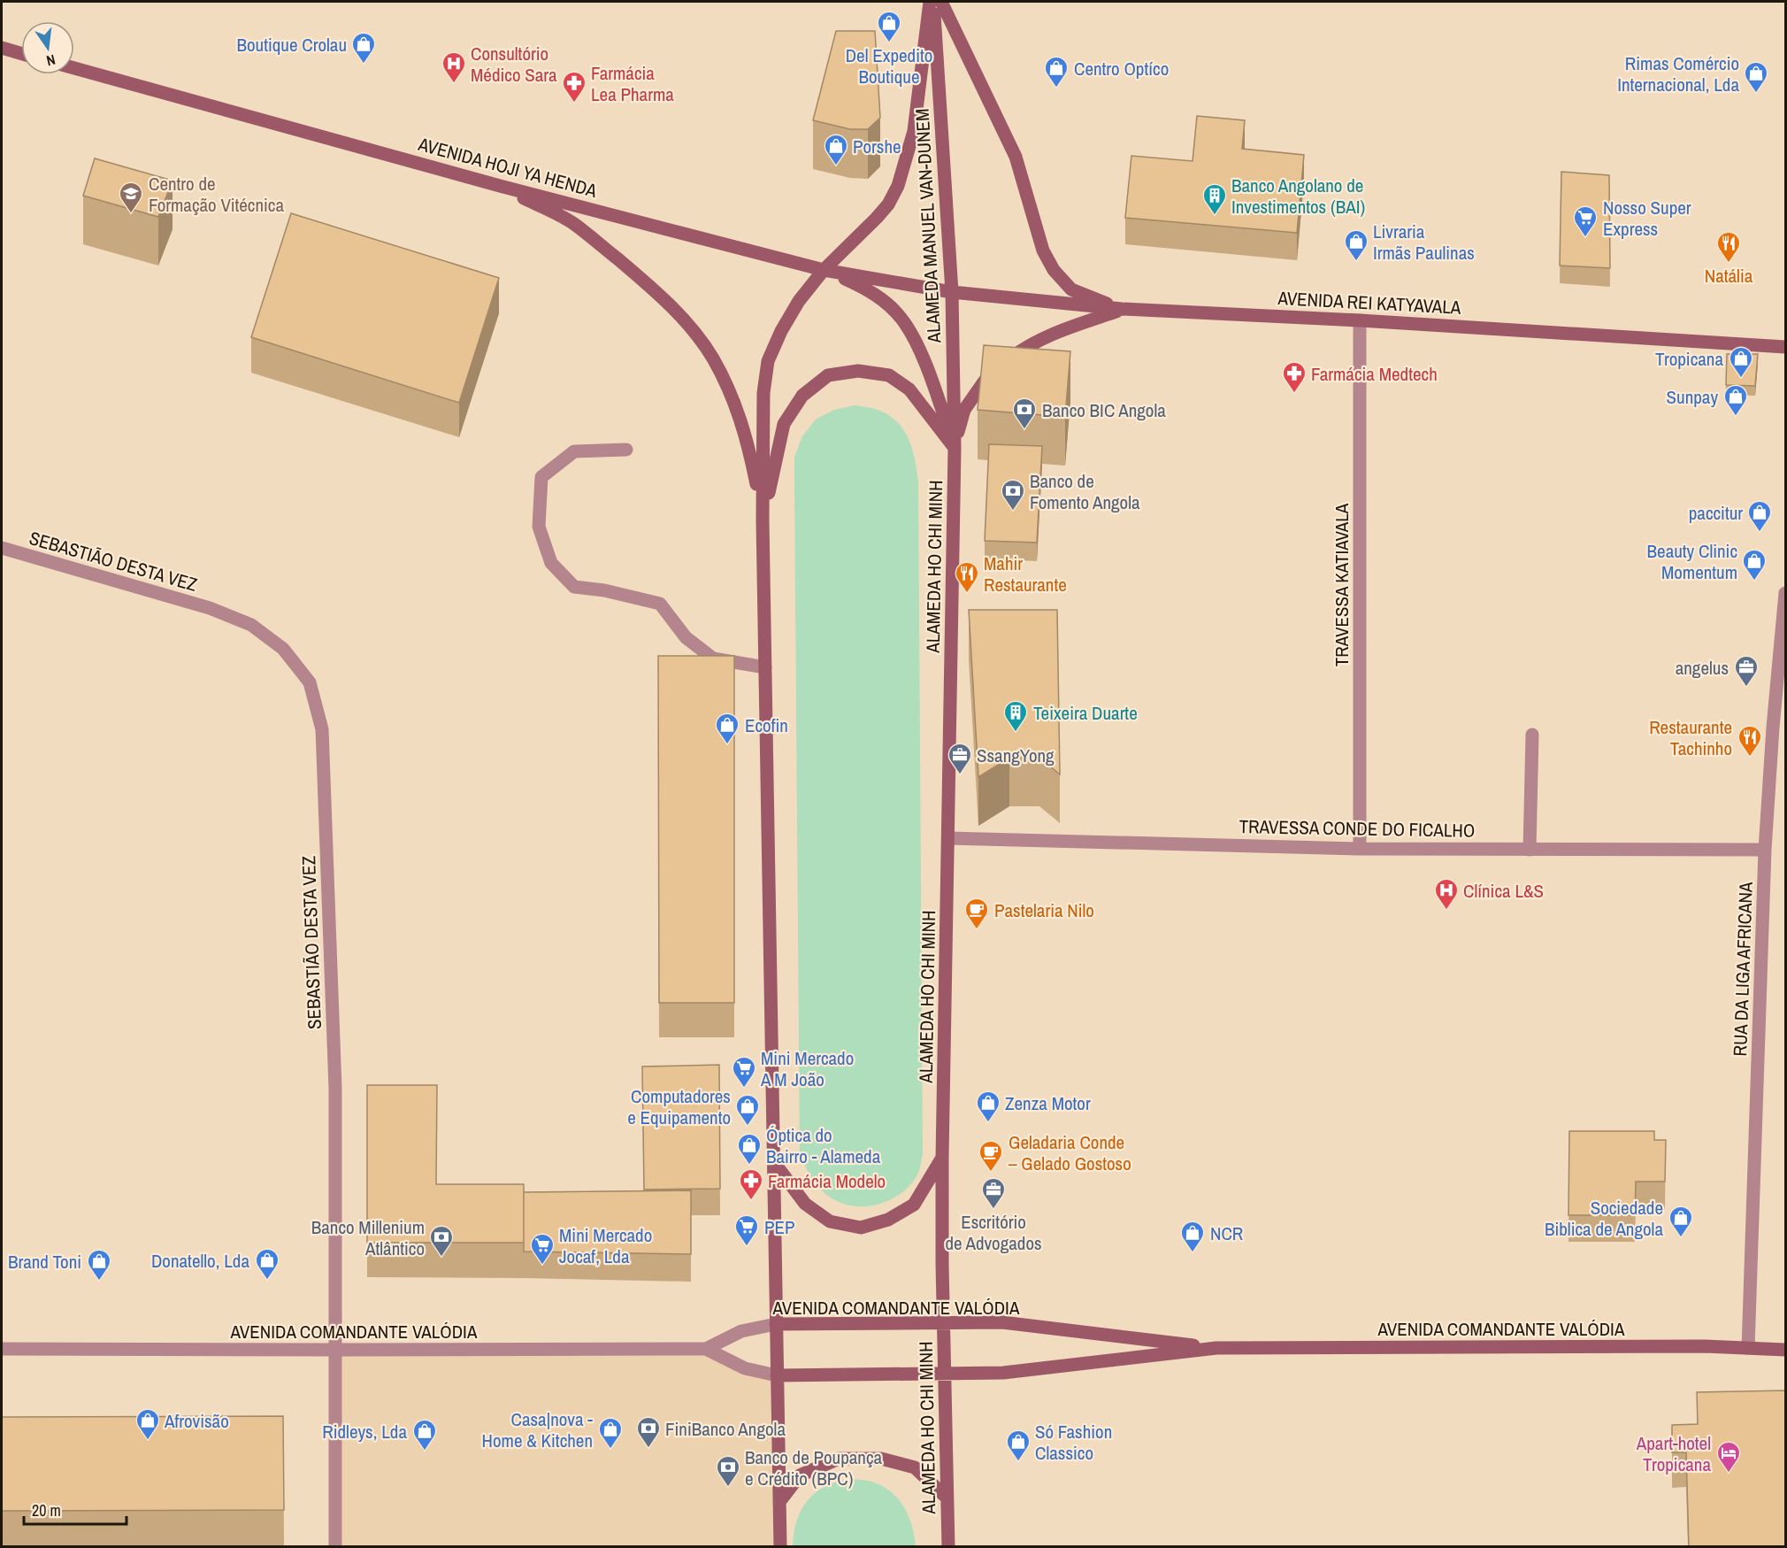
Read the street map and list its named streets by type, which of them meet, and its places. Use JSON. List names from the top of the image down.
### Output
{
  "streets": {
    "main road": [
      "AVENIDA HOJI YA HENDA",
      "ALAMEDA MANUEL VAN-DUNEM",
      "AVENIDA REI KATYAVALA",
      "ALAMEDA HO CHI MINH",
      "AVENIDA COMANDANTE VALÓDIA"
    ],
    "street": [
      "SEBASTIÃO DESTA VEZ",
      "TRAVESSA KATIAVALA",
      "TRAVESSA CONDE DO FICALHO",
      "RUA DA LIGA AFRICANA"
    ]
  },
  "crossings": [
    ["AVENIDA HOJI YA HENDA", "ALAMEDA MANUEL VAN-DUNEM"],
    ["AVENIDA HOJI YA HENDA", "AVENIDA REI KATYAVALA"],
    ["ALAMEDA MANUEL VAN-DUNEM", "AVENIDA REI KATYAVALA"],
    ["ALAMEDA MANUEL VAN-DUNEM", "ALAMEDA HO CHI MINH"],
    ["AVENIDA REI KATYAVALA", "TRAVESSA KATIAVALA"],
    ["SEBASTIÃO DESTA VEZ", "AVENIDA COMANDANTE VALÓDIA"],
    ["ALAMEDA HO CHI MINH", "TRAVESSA CONDE DO FICALHO"],
    ["ALAMEDA HO CHI MINH", "AVENIDA COMANDANTE VALÓDIA"],
    ["TRAVESSA KATIAVALA", "TRAVESSA CONDE DO FICALHO"],
    ["TRAVESSA CONDE DO FICALHO", "RUA DA LIGA AFRICANA"],
    ["RUA DA LIGA AFRICANA", "AVENIDA COMANDANTE VALÓDIA"]
  ],
  "places": {
    "shop": [
      "Del Expedito Boutique",
      "Boutique Crolau",
      "Centro Optíco",
      "Rimas Comércio Internacional, Lda",
      "Porshe",
      "Livraria Irmãs Paulinas",
      "Tropicana",
      "Sunpay",
      "paccitur",
      "Beauty Clinic Momentum",
      "Ecofin",
      "Zenza Motor",
      "Computadores e Equipamento",
      "Óptica do Bairro - Alameda",
      "Sociedade Biblica de Angola",
      "NCR",
      "Donatello, Lda",
      "Brand Toni",
      "Afrovisão",
      "Casa|nova - Home & Kitchen",
      "Ridleys, Lda",
      "Só Fashion Classico"
    ],
    "hospital": ["Consultório Médico Sara", "Clínica L&S"],
    "pharmacy": ["Farmácia Lea Pharma", "Farmácia Medtech", "Farmácia Modelo"],
    "school or university": ["Centro de Formação Vitécnica"],
    "building": ["Banco Angolano de Investimentos (BAI)", "Teixeira Duarte"],
    "supermarket": [
      "Nosso Super Express",
      "Mini Mercado A M João",
      "PEP",
      "Mini Mercado Jocaf, Lda"
    ],
    "restaurant": ["Natália", "Mahir Restaurante", "Restaurante Tachinho"],
    "bank": [
      "Banco BIC Angola",
      "Banco de Fomento Angola",
      "Banco Millenium Atlântico",
      "FiniBanco Angola",
      "Banco de Poupança e Crédito (BPC)"
    ],
    "office": ["angelus", "SsangYong", "Escritório de Advogados"],
    "cafe": ["Pastelaria Nilo", "Geladaria Conde – Gelado Gostoso"],
    "hotel": ["Apart-hotel Tropicana"]
  },
  "scale_bar": "20 m",
  "north": "bottom"
}
